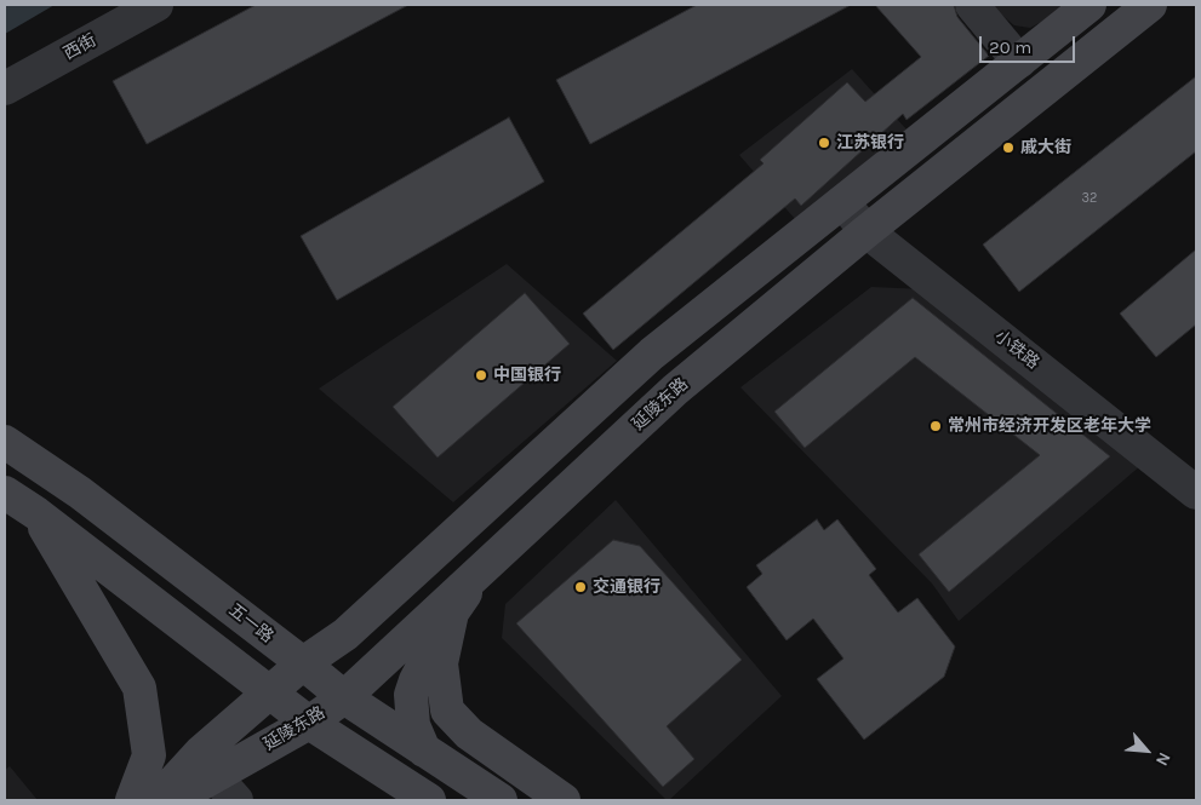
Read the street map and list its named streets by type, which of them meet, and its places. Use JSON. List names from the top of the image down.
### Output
{
  "streets": {
    "main road": ["延陵东路", "五一路"],
    "street": ["西街", "小铁路"]
  },
  "crossings": [
    ["小铁路", "延陵东路"],
    ["延陵东路", "五一路"]
  ],
  "places": [
    "江苏银行",
    "戚大街",
    "中国银行",
    "常州市经济开发区老年大学",
    "交通银行"
  ],
  "house_numbers": ["32"],
  "scale_bar": "20 m",
  "north": "bottom right"
}
